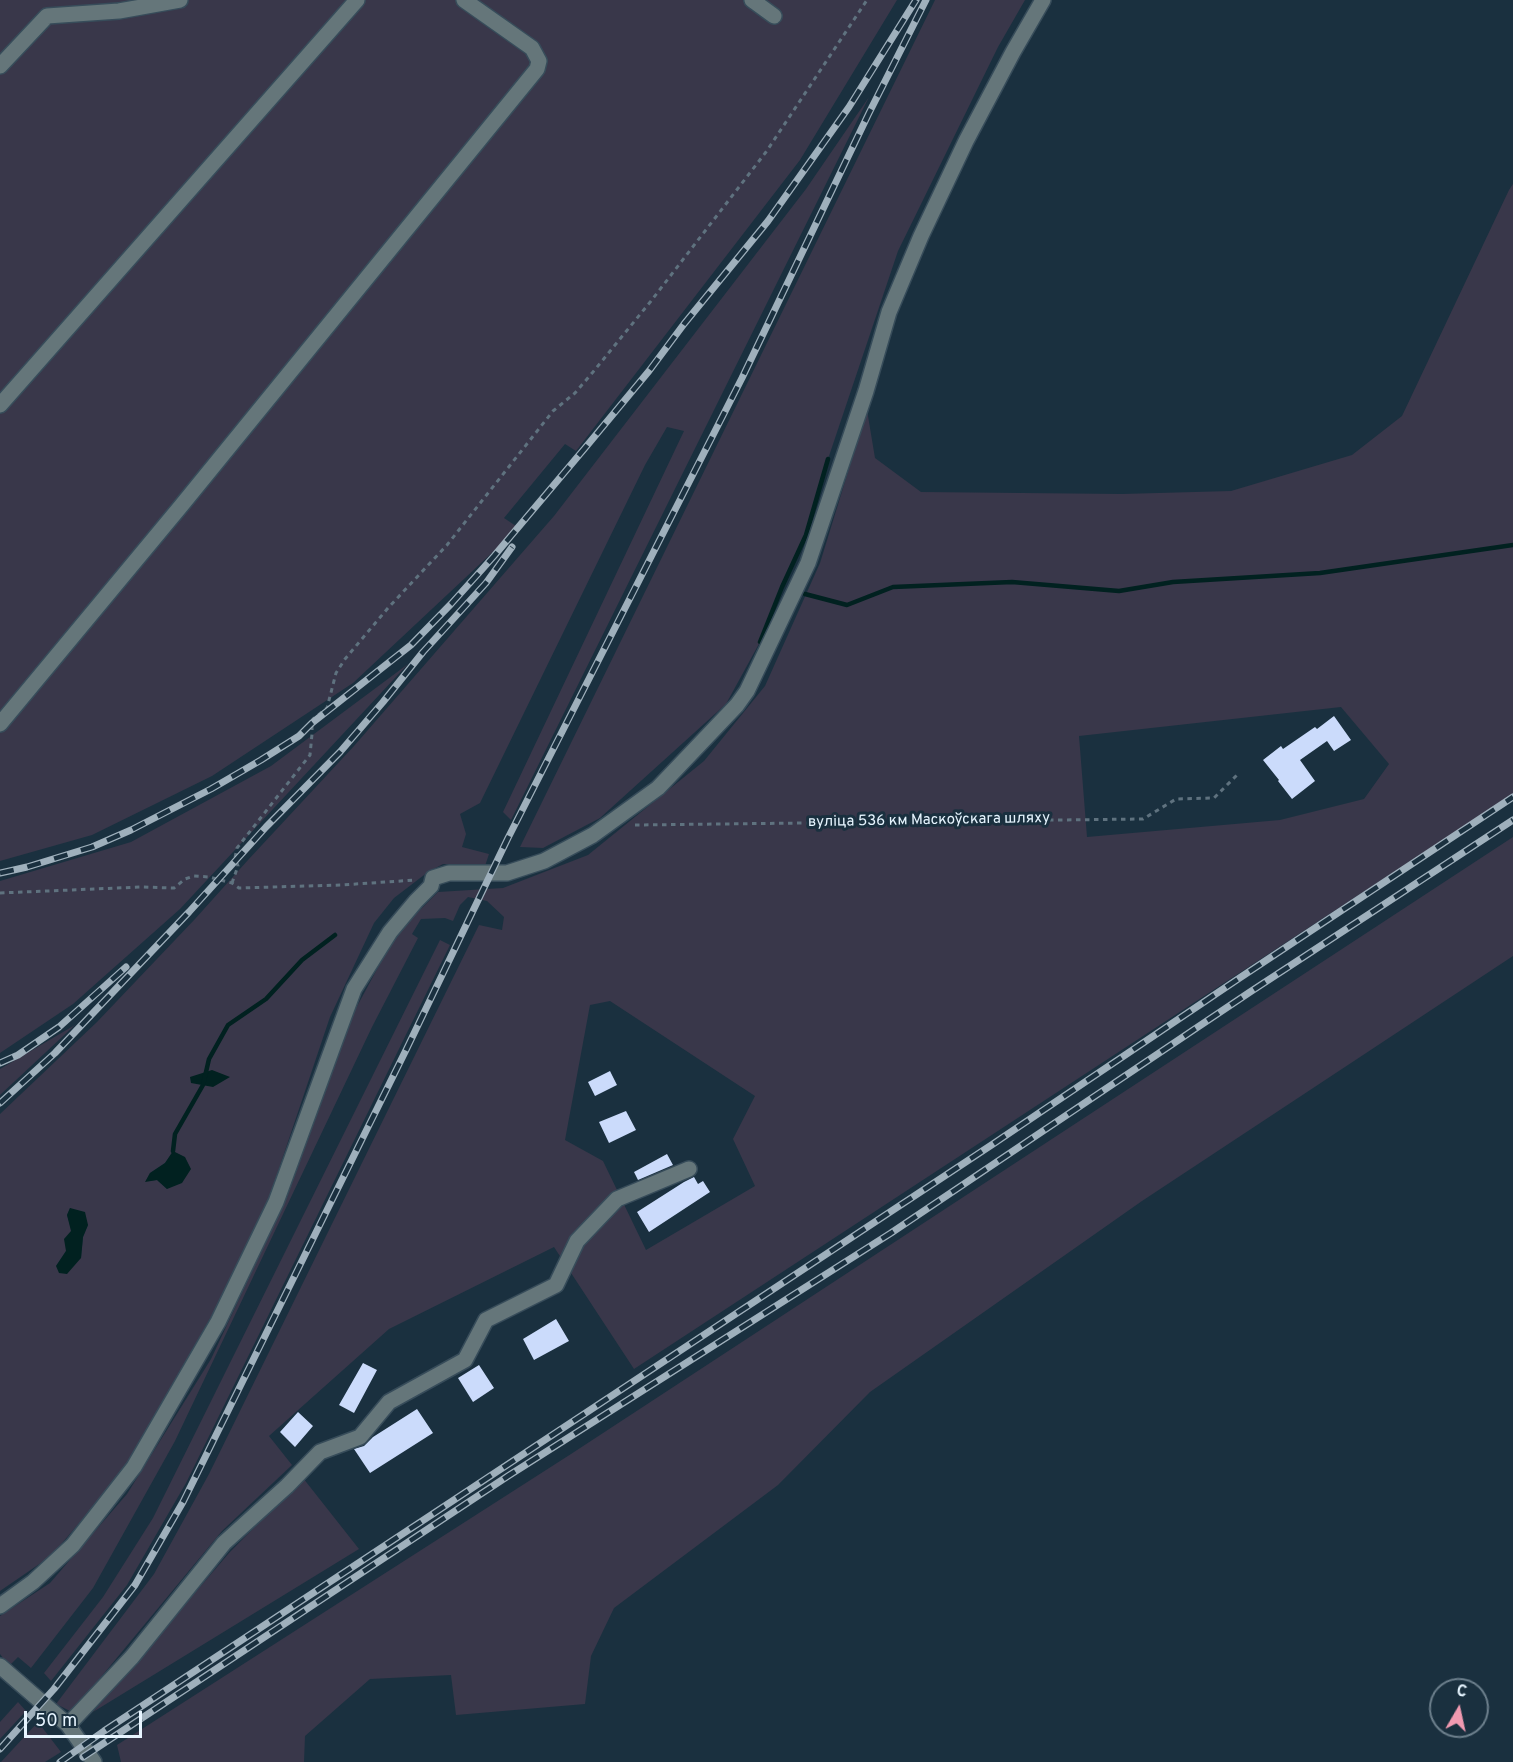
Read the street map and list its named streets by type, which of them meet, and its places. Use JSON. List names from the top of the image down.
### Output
{
  "streets": {
    "path": ["вуліца 536 км Маскоўскага шляху"]
  },
  "scale_bar": "50 m",
  "north": "top"
}
